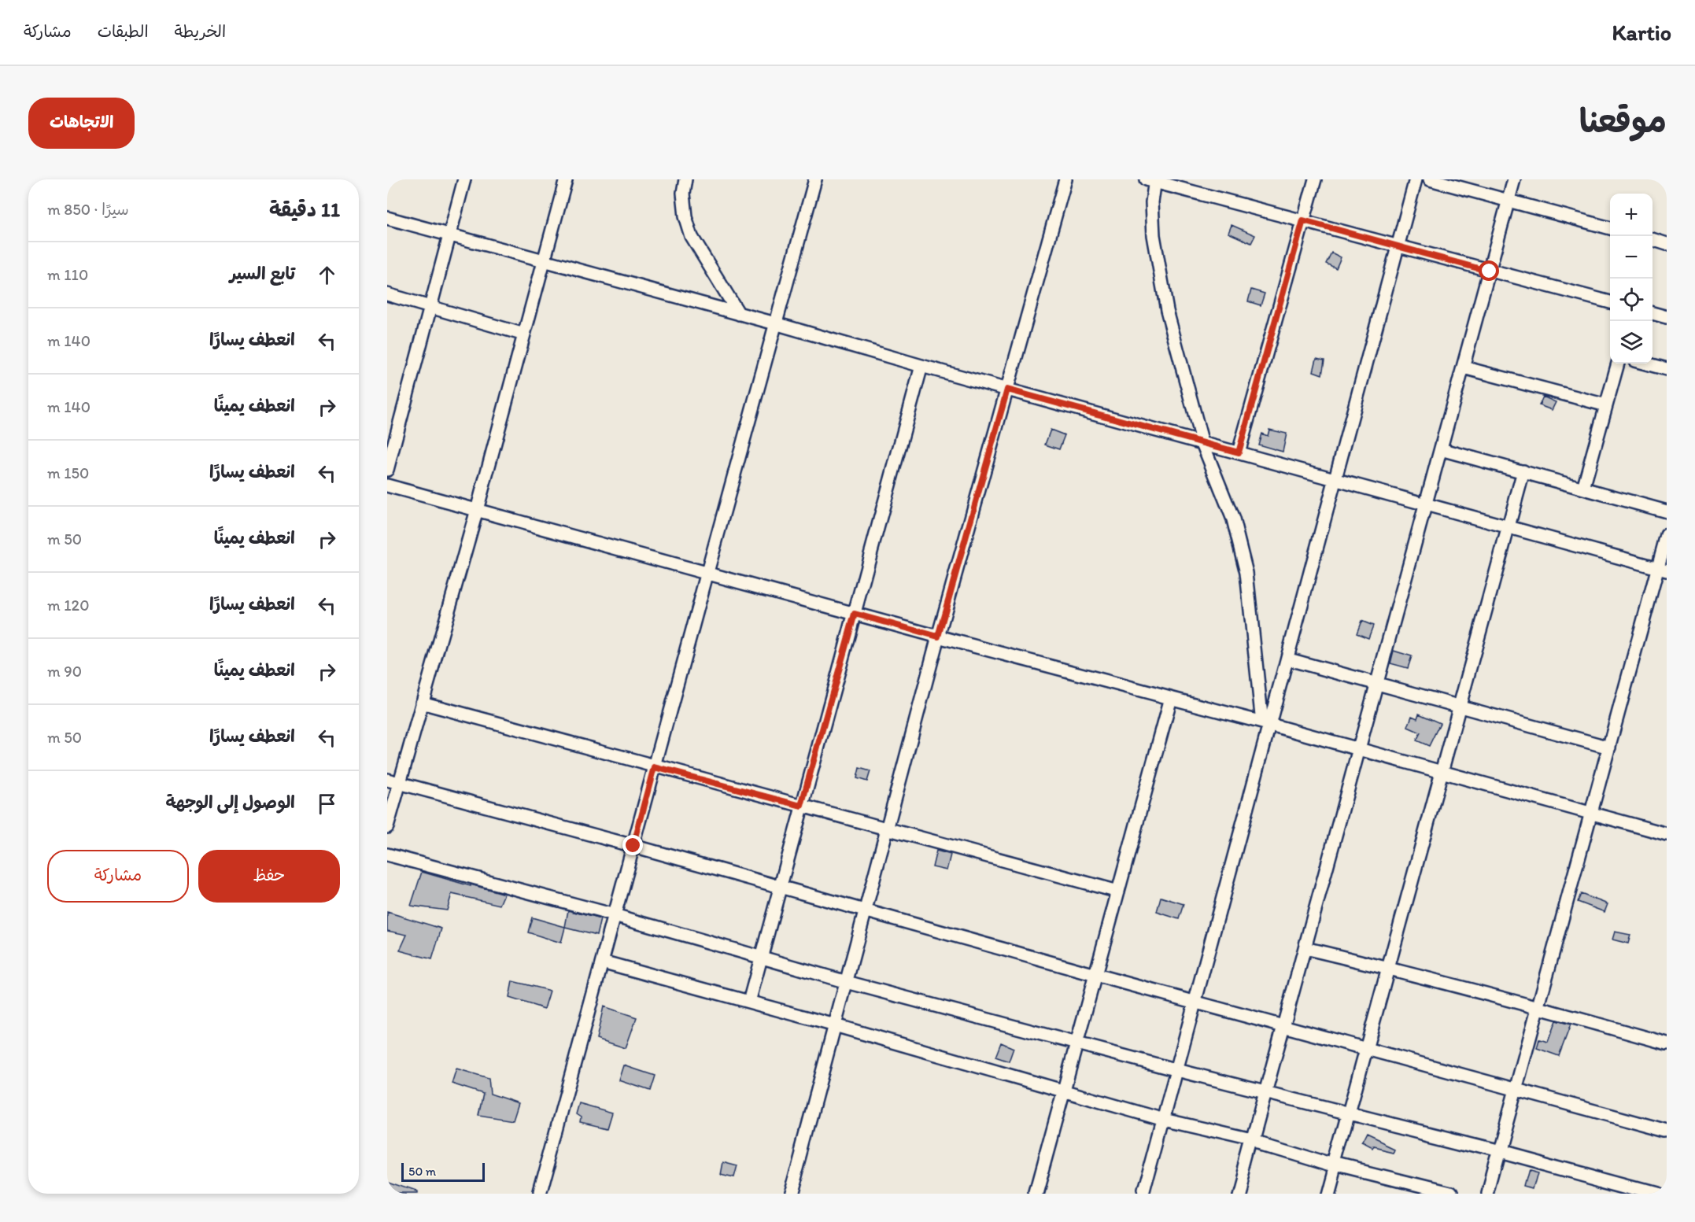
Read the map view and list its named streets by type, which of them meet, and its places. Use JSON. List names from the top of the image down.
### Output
{
  "scale_bar": "50 m",
  "page": {
    "header": "Kartio",
    "nav": ["الخريطة", "الطبقات", "مشاركة"],
    "title": "موقعنا",
    "buttons": [
      "الاتجاهات",
      ["حفظ", "مشاركة"]
    ],
    "heading": ["11 دقيقة", "سيرًا · 850 m"],
    "map_buttons": ["+", "−"],
    "list": [
      ["تابع السير", "110 m"],
      ["انعطف يسارًا", "140 m"],
      ["انعطف يمينًا", "140 m"],
      ["انعطف يسارًا", "150 m"],
      ["انعطف يمينًا", "50 m"],
      ["انعطف يسارًا", "120 m"],
      ["انعطف يمينًا", "90 m"],
      ["انعطف يسارًا", "50 m"],
      "الوصول إلى الوجهة"
    ],
    "scale": "50 m"
  }
}
